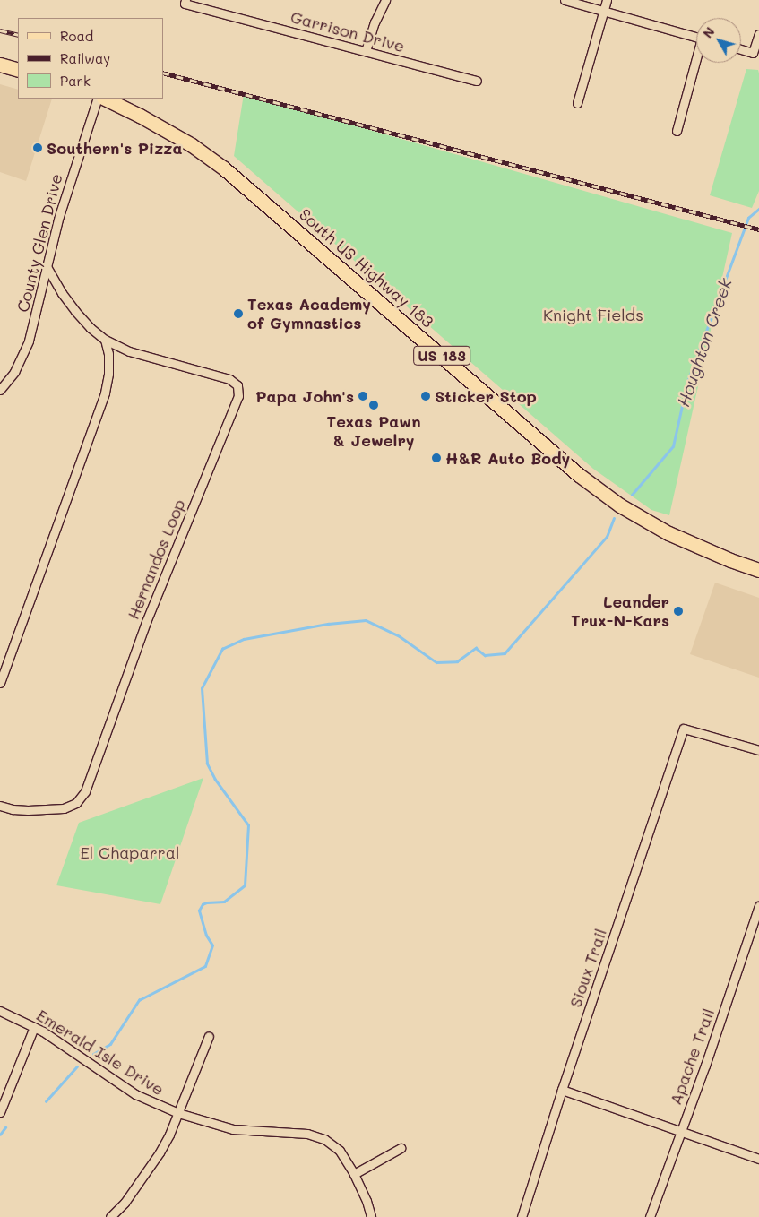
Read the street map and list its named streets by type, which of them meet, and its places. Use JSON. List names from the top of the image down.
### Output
{
  "streets": {
    "main road": ["South US Highway 183", "US 183"],
    "street": [
      "Garrison Drive",
      "County Glen Drive",
      "Hernandos Loop",
      "Sioux Trail",
      "Emerald Isle Drive",
      "Apache Trail"
    ]
  },
  "crossings": [
    ["County Glen Drive", "Hernandos Loop"]
  ],
  "water": ["Houghton Creek"],
  "parks": ["Knight Fields", "El Chaparral"],
  "places": [
    "Southern's Pizza",
    "Texas Academy of Gymnastics",
    "Papa John's",
    "Sticker Stop",
    "Texas Pawn & Jewelry",
    "H&R Auto Body",
    "Leander Trux-N-Kars"
  ],
  "legend": ["Road", "Railway", "Park"],
  "north": "top left"
}
